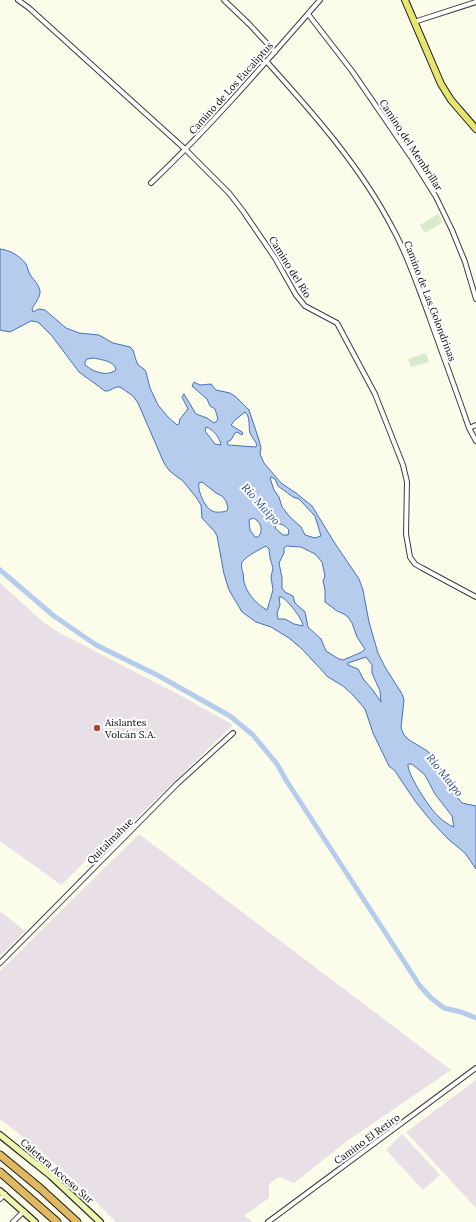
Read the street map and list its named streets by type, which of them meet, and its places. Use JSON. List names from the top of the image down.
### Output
{
  "streets": {
    "main road": ["Caletera Acceso Sur"],
    "street": [
      "Camino de Los Eucaliptus",
      "Camino del Membrillar",
      "Camino del Río",
      "Camino de Las Golondrinas",
      "Quitalmahue",
      "Camino El Retiro"
    ]
  },
  "crossings": [
    ["Camino de Los Eucaliptus", "Camino del Membrillar"],
    ["Camino de Los Eucaliptus", "Camino del Río"],
    ["Camino de Los Eucaliptus", "Camino de Las Golondrinas"]
  ],
  "water": ["Río Maipo"],
  "places": ["Aislantes Volcán S.A."]
}
